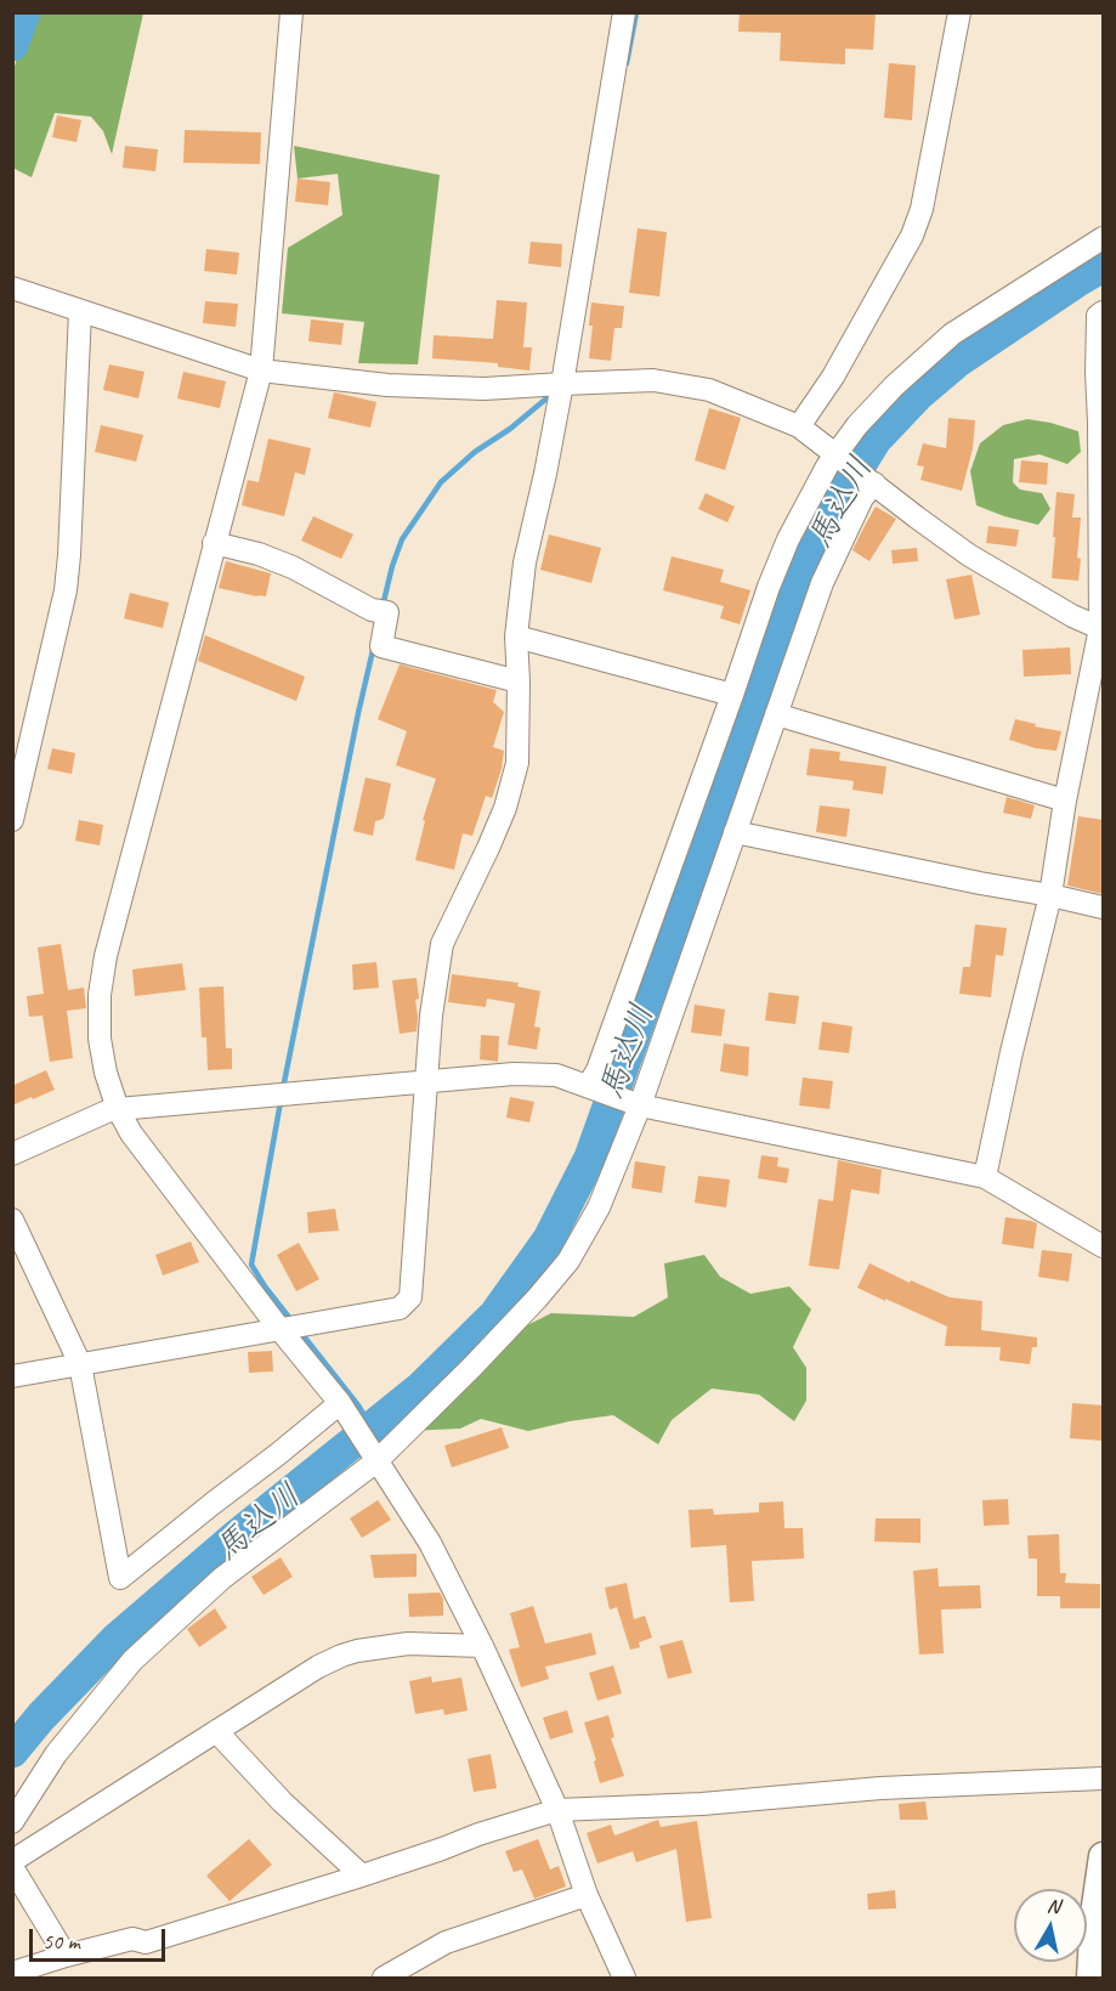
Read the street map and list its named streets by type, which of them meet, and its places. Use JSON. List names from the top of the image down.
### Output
{
  "water": ["馬込川"],
  "scale_bar": "50 m",
  "north": "top"
}
